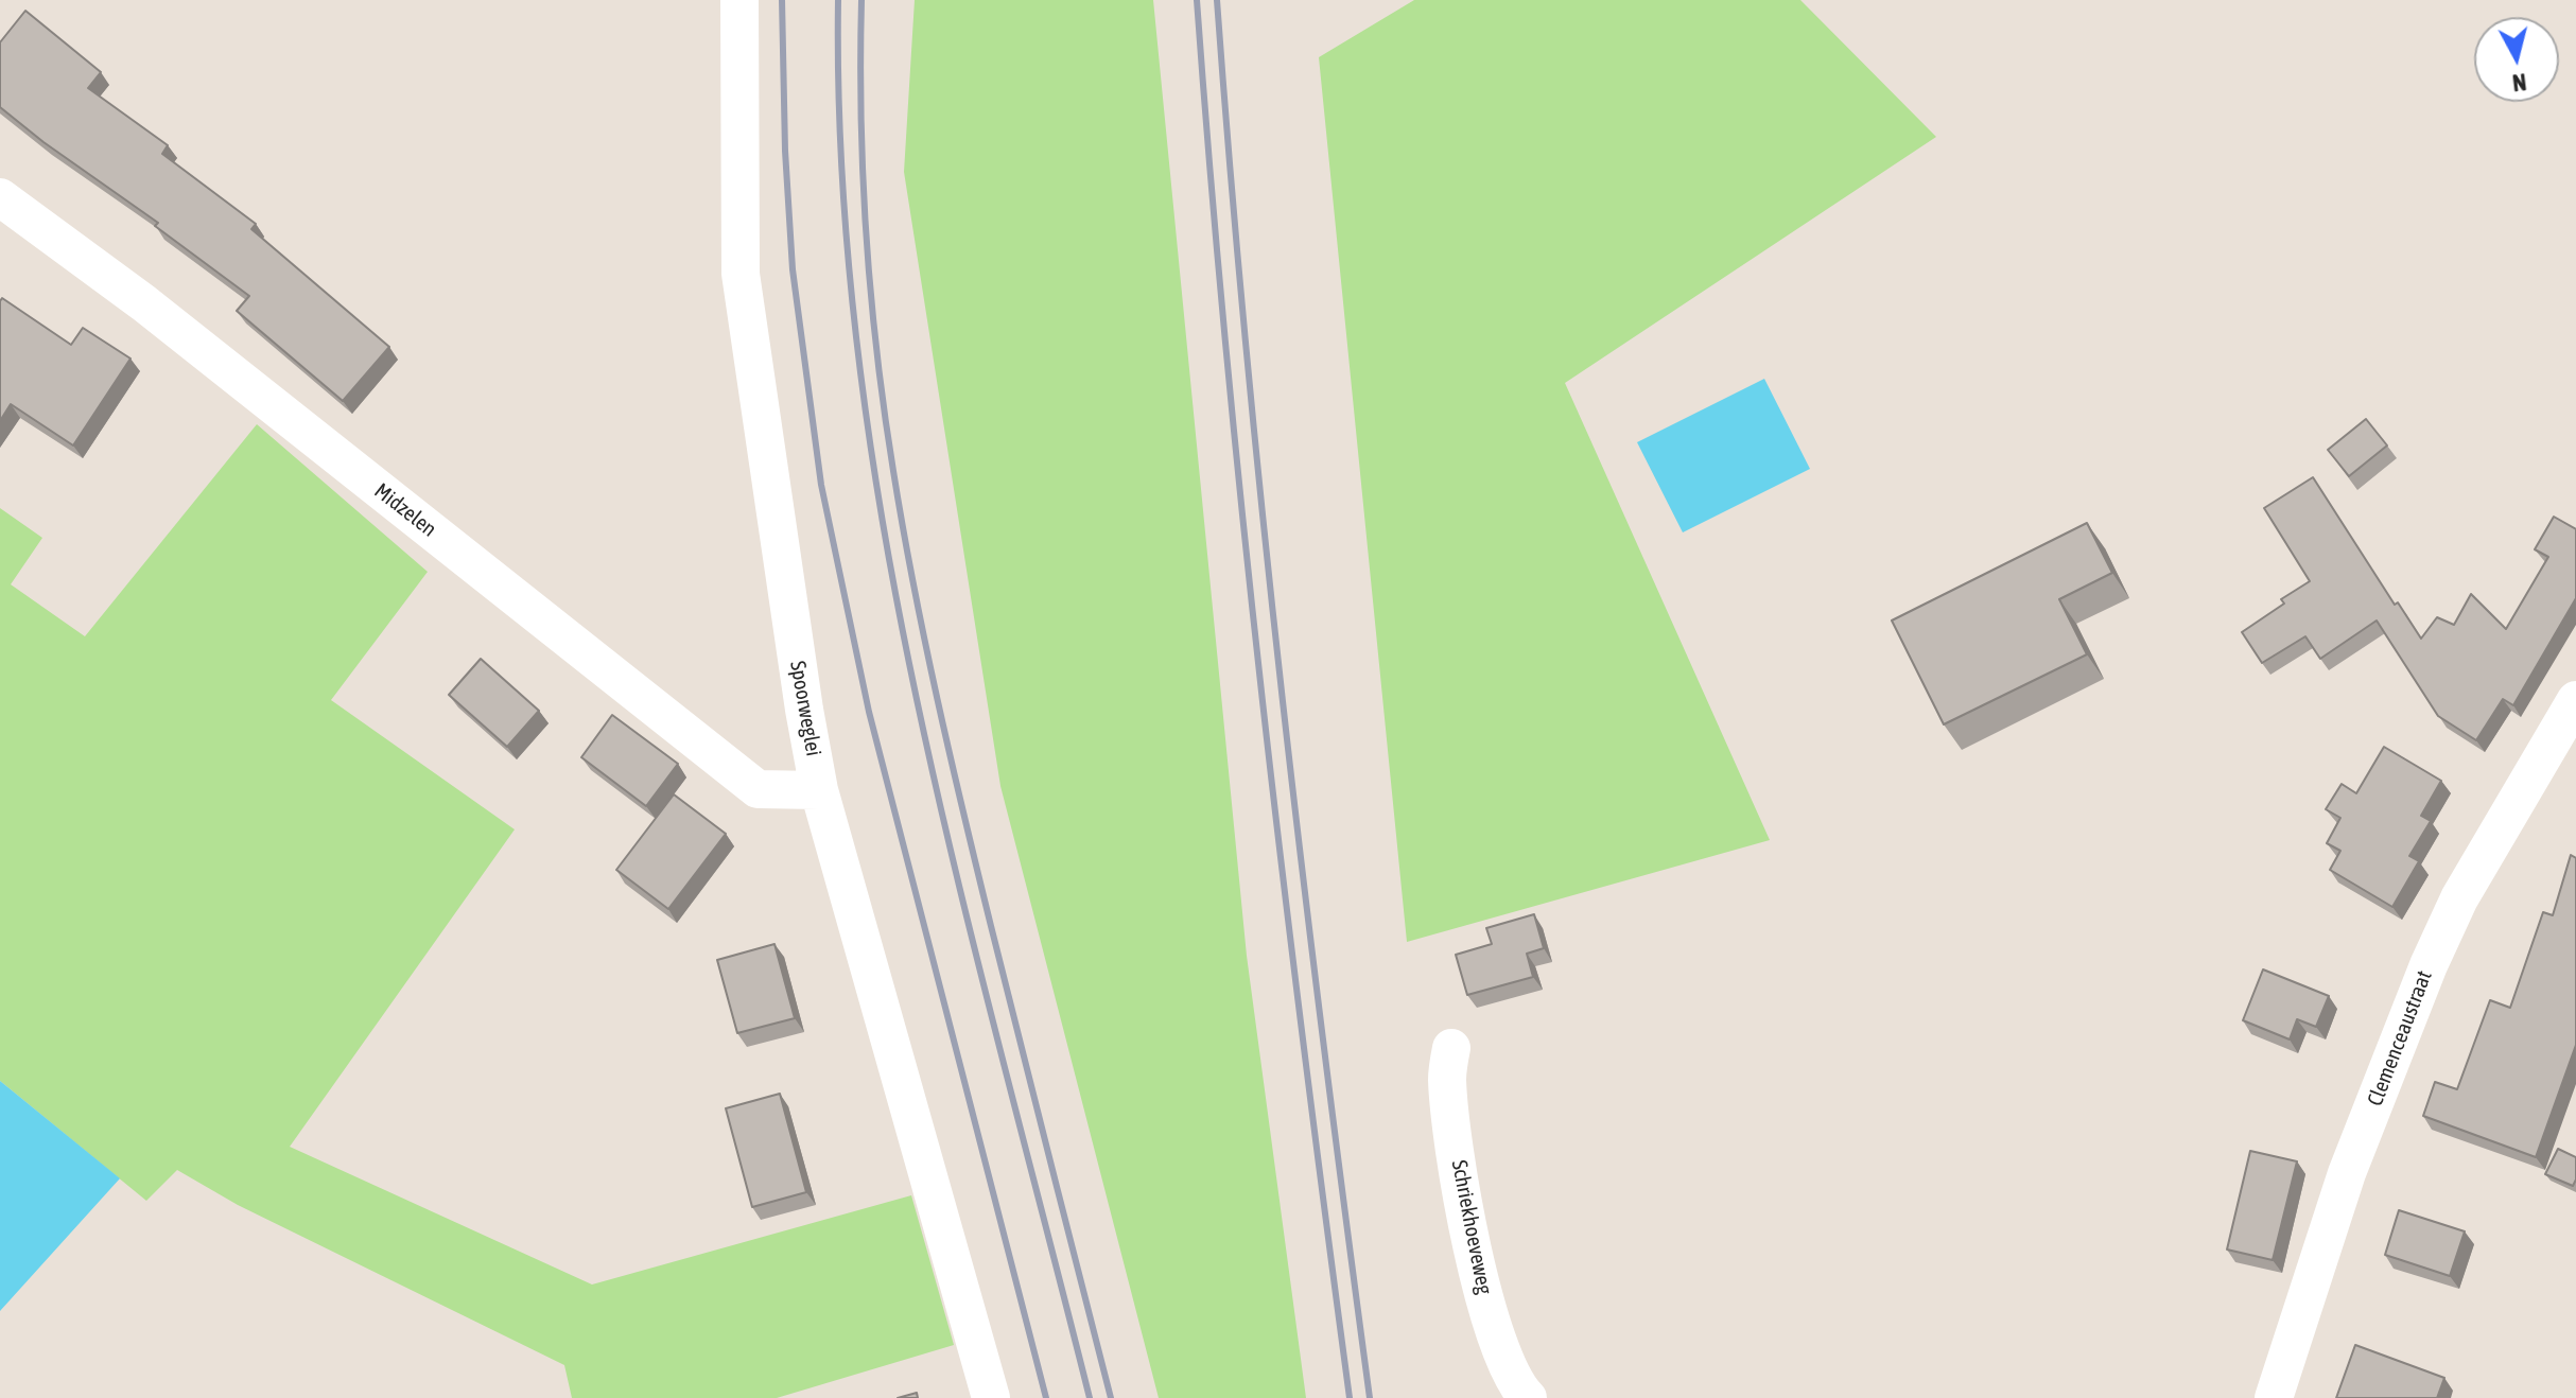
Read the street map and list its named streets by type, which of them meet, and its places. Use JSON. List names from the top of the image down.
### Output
{
  "streets": {
    "street": [
      "Midzelen",
      "Spoorweglei",
      "Clemenceaustraat",
      "Schriekhoeveweg"
    ]
  },
  "crossings": [
    ["Midzelen", "Spoorweglei"]
  ],
  "north": "bottom"
}
